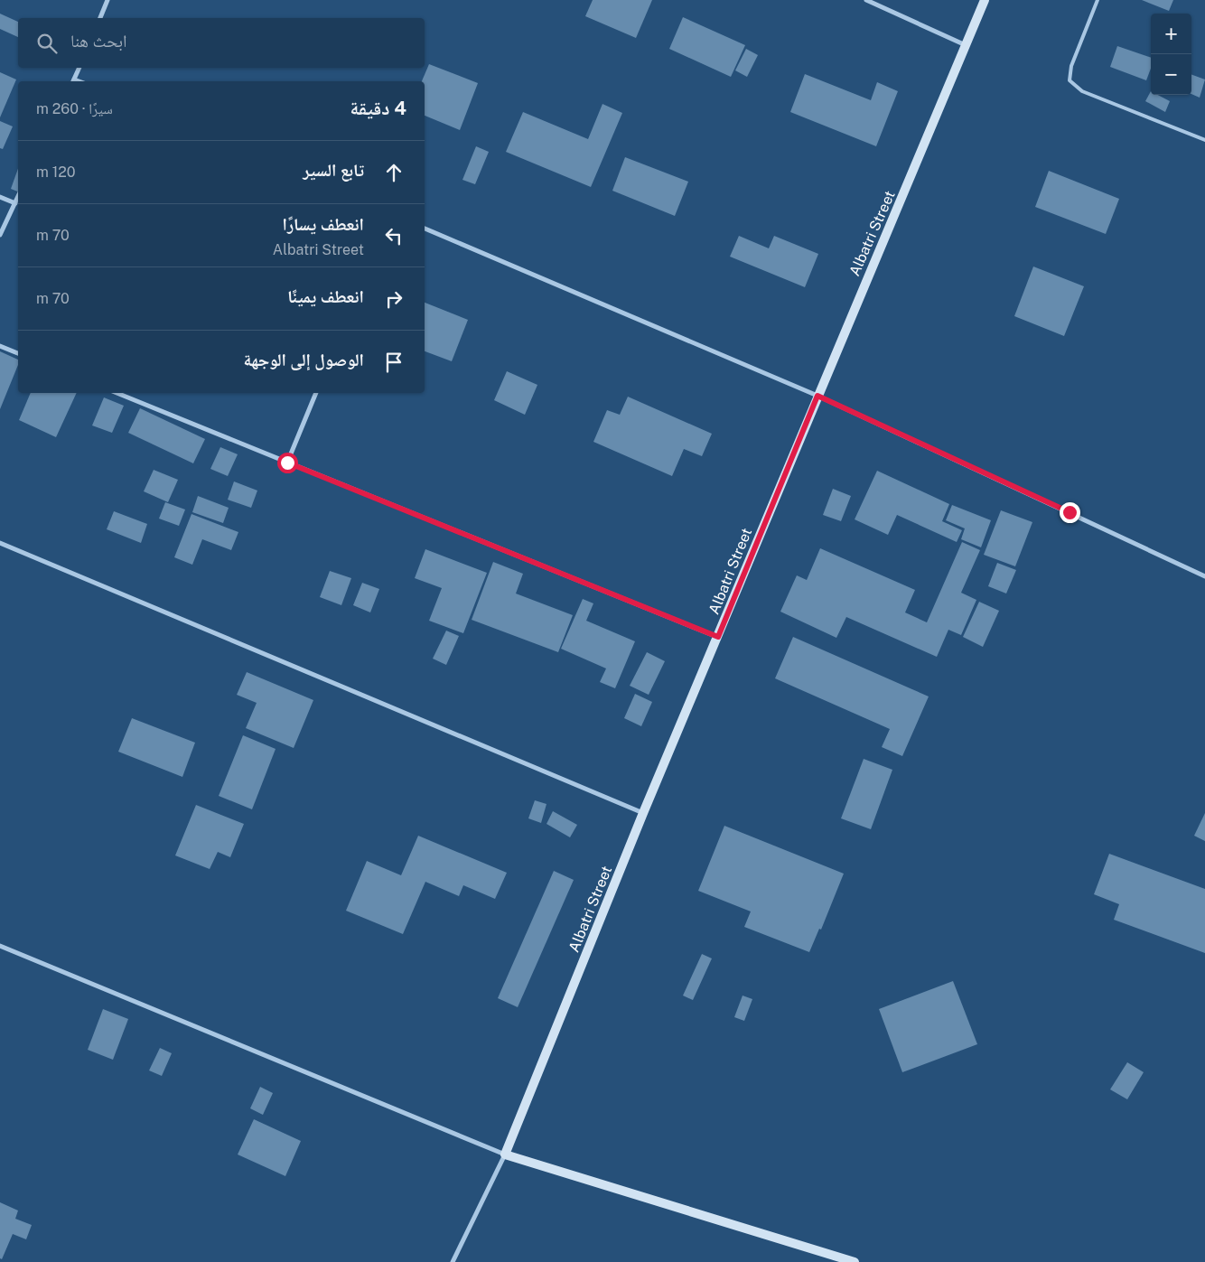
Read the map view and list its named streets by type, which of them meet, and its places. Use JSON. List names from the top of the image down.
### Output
{
  "streets": {
    "main road": ["Albatri Street"]
  },
  "page": {
    "map_buttons": ["+", "−"],
    "search": "ابحث هنا",
    "heading": ["4 دقيقة", "سيرًا · 260 m"],
    "list": [
      ["تابع السير", "120 m"],
      ["انعطف يسارًا", "Albatri Street", "70 m"],
      ["انعطف يمينًا", "70 m"],
      "الوصول إلى الوجهة"
    ]
  }
}
